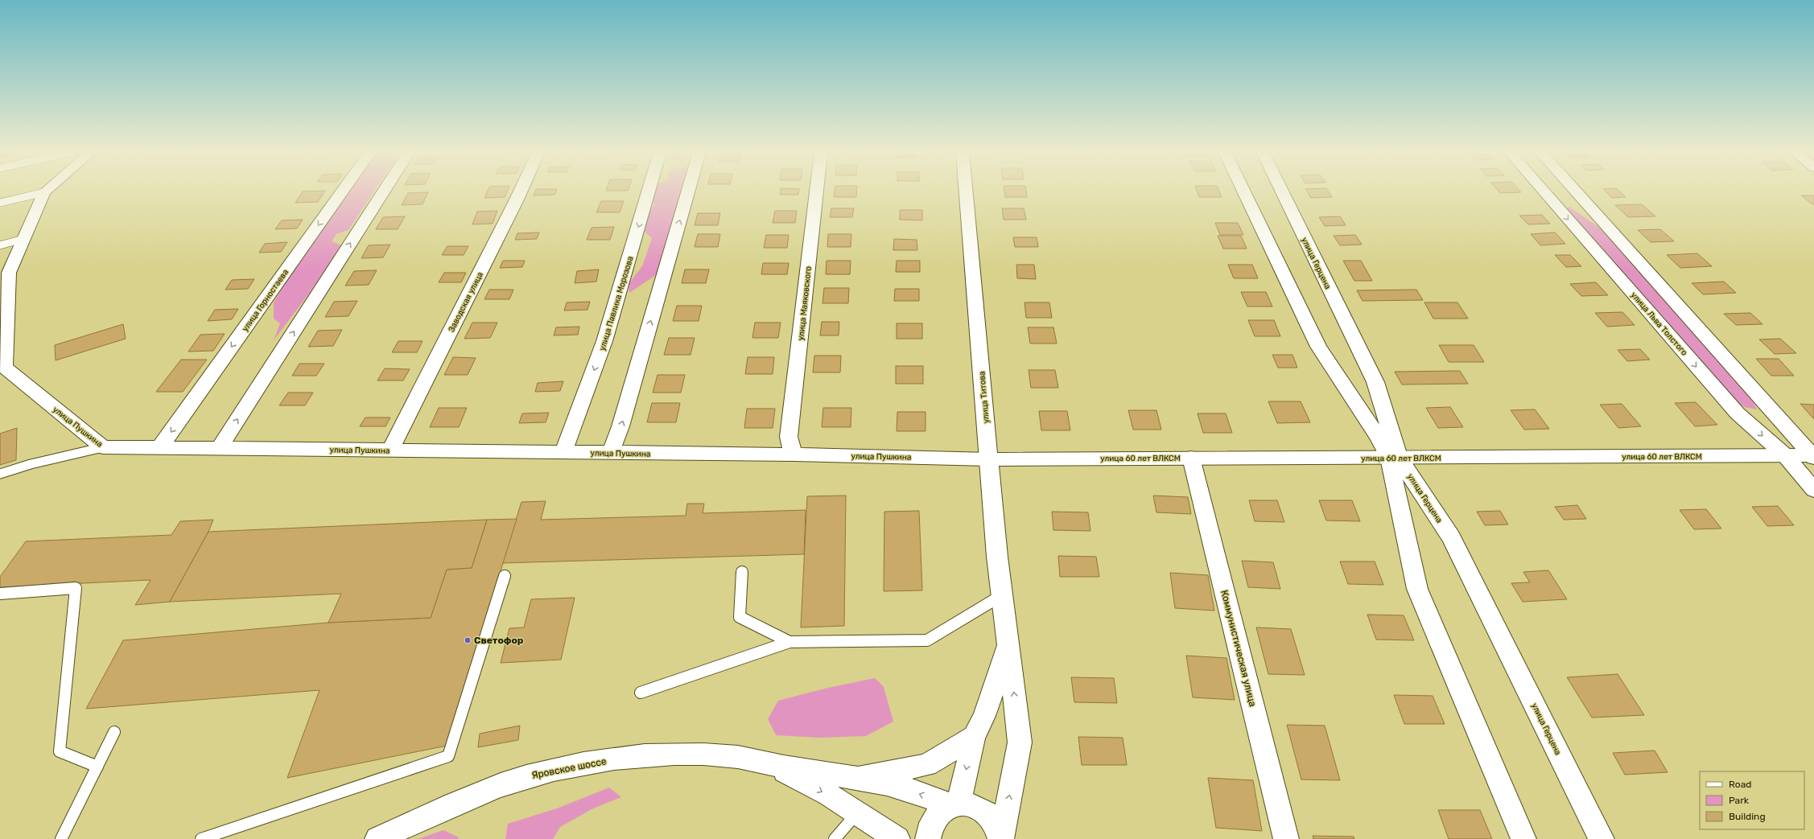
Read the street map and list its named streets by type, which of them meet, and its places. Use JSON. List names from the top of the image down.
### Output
{
  "streets": {
    "street": [
      "улица Герцена",
      "улица Горностаева",
      "Заводская улица",
      "улица Павлика Морозова",
      "улица Маяковского",
      "улица Льва Толстого",
      "улица Титова",
      "улица Пушкина",
      "улица 60 лет ВЛКСМ",
      "Коммунистическая улица",
      "Яровское шоссе"
    ]
  },
  "crossings": [
    ["улица Герцена", "улица 60 лет ВЛКСМ"],
    ["улица Горностаева", "улица Пушкина"],
    ["Заводская улица", "улица Пушкина"],
    ["улица Павлика Морозова", "улица Пушкина"],
    ["улица Маяковского", "улица Пушкина"],
    ["улица Льва Толстого", "улица 60 лет ВЛКСМ"],
    ["улица Титова", "улица Пушкина"],
    ["улица Титова", "улица 60 лет ВЛКСМ"],
    ["улица Пушкина", "улица 60 лет ВЛКСМ"],
    ["улица 60 лет ВЛКСМ", "Коммунистическая улица"]
  ],
  "places": ["Светофор"],
  "legend": ["Road", "Park", "Building"]
}
